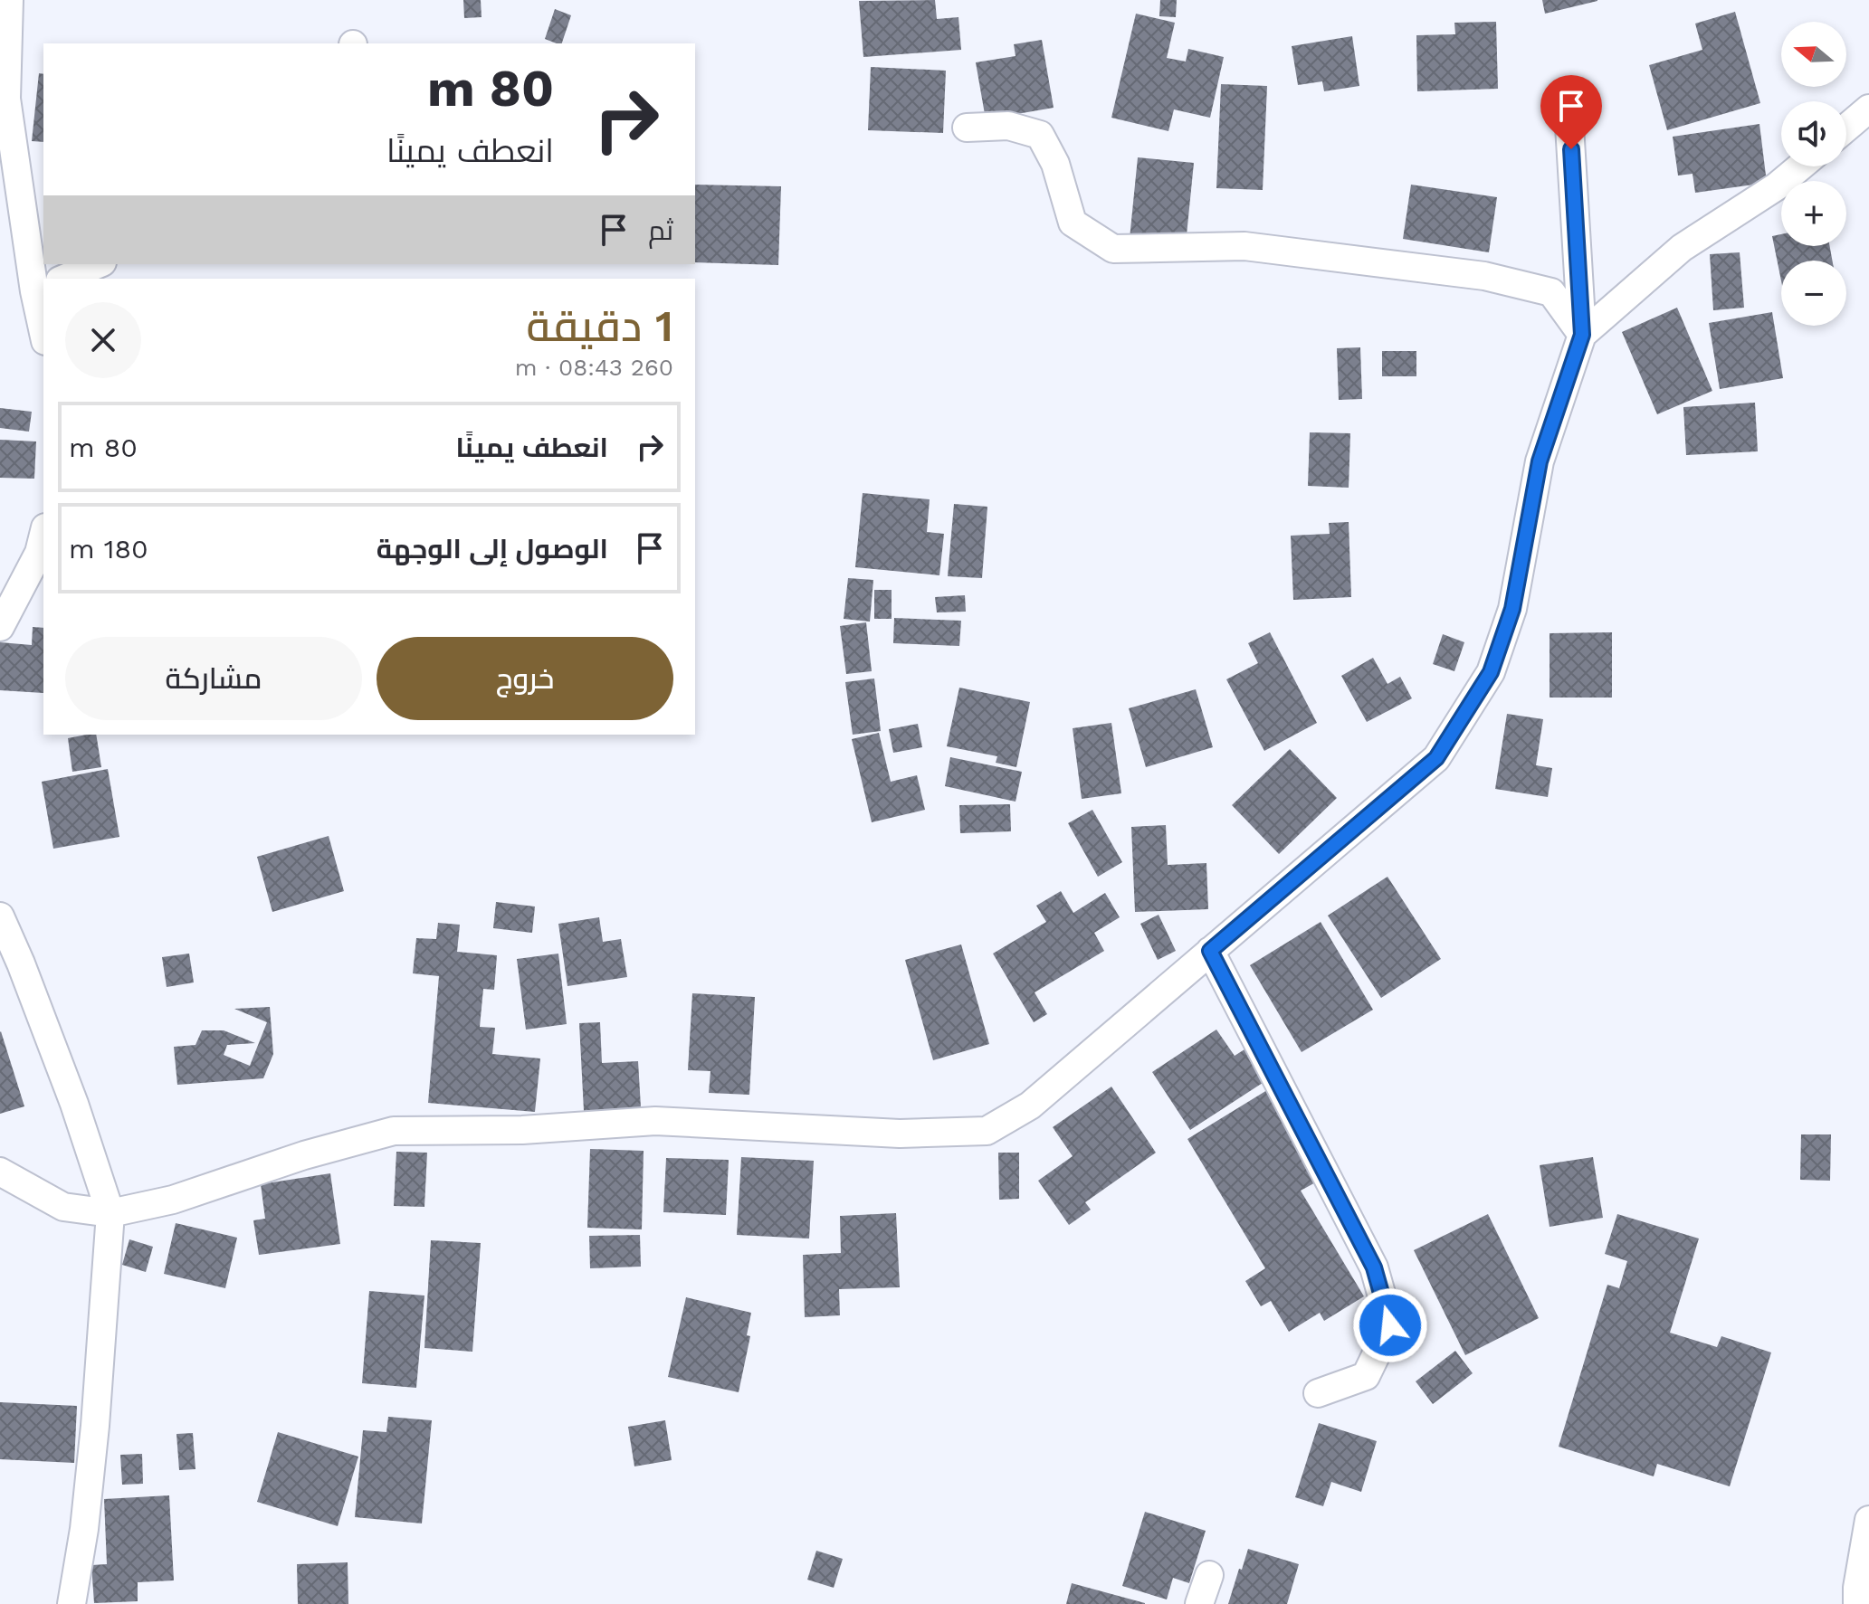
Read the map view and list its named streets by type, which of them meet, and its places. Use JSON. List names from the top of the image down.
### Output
{
  "north": "left",
  "page": {
    "map_buttons": ["+", "−"],
    "turn": ["80 m", "انعطف يمينًا"],
    "then": "ثم",
    "heading": ["1 دقيقة", "260 m · 08:43"],
    "list": [
      {
        "name": "انعطف يمينًا",
        "value": "80 m"
      },
      {
        "name": "الوصول إلى الوجهة",
        "value": "180 m"
      }
    ],
    "buttons": ["خروج", "مشاركة"]
  }
}
